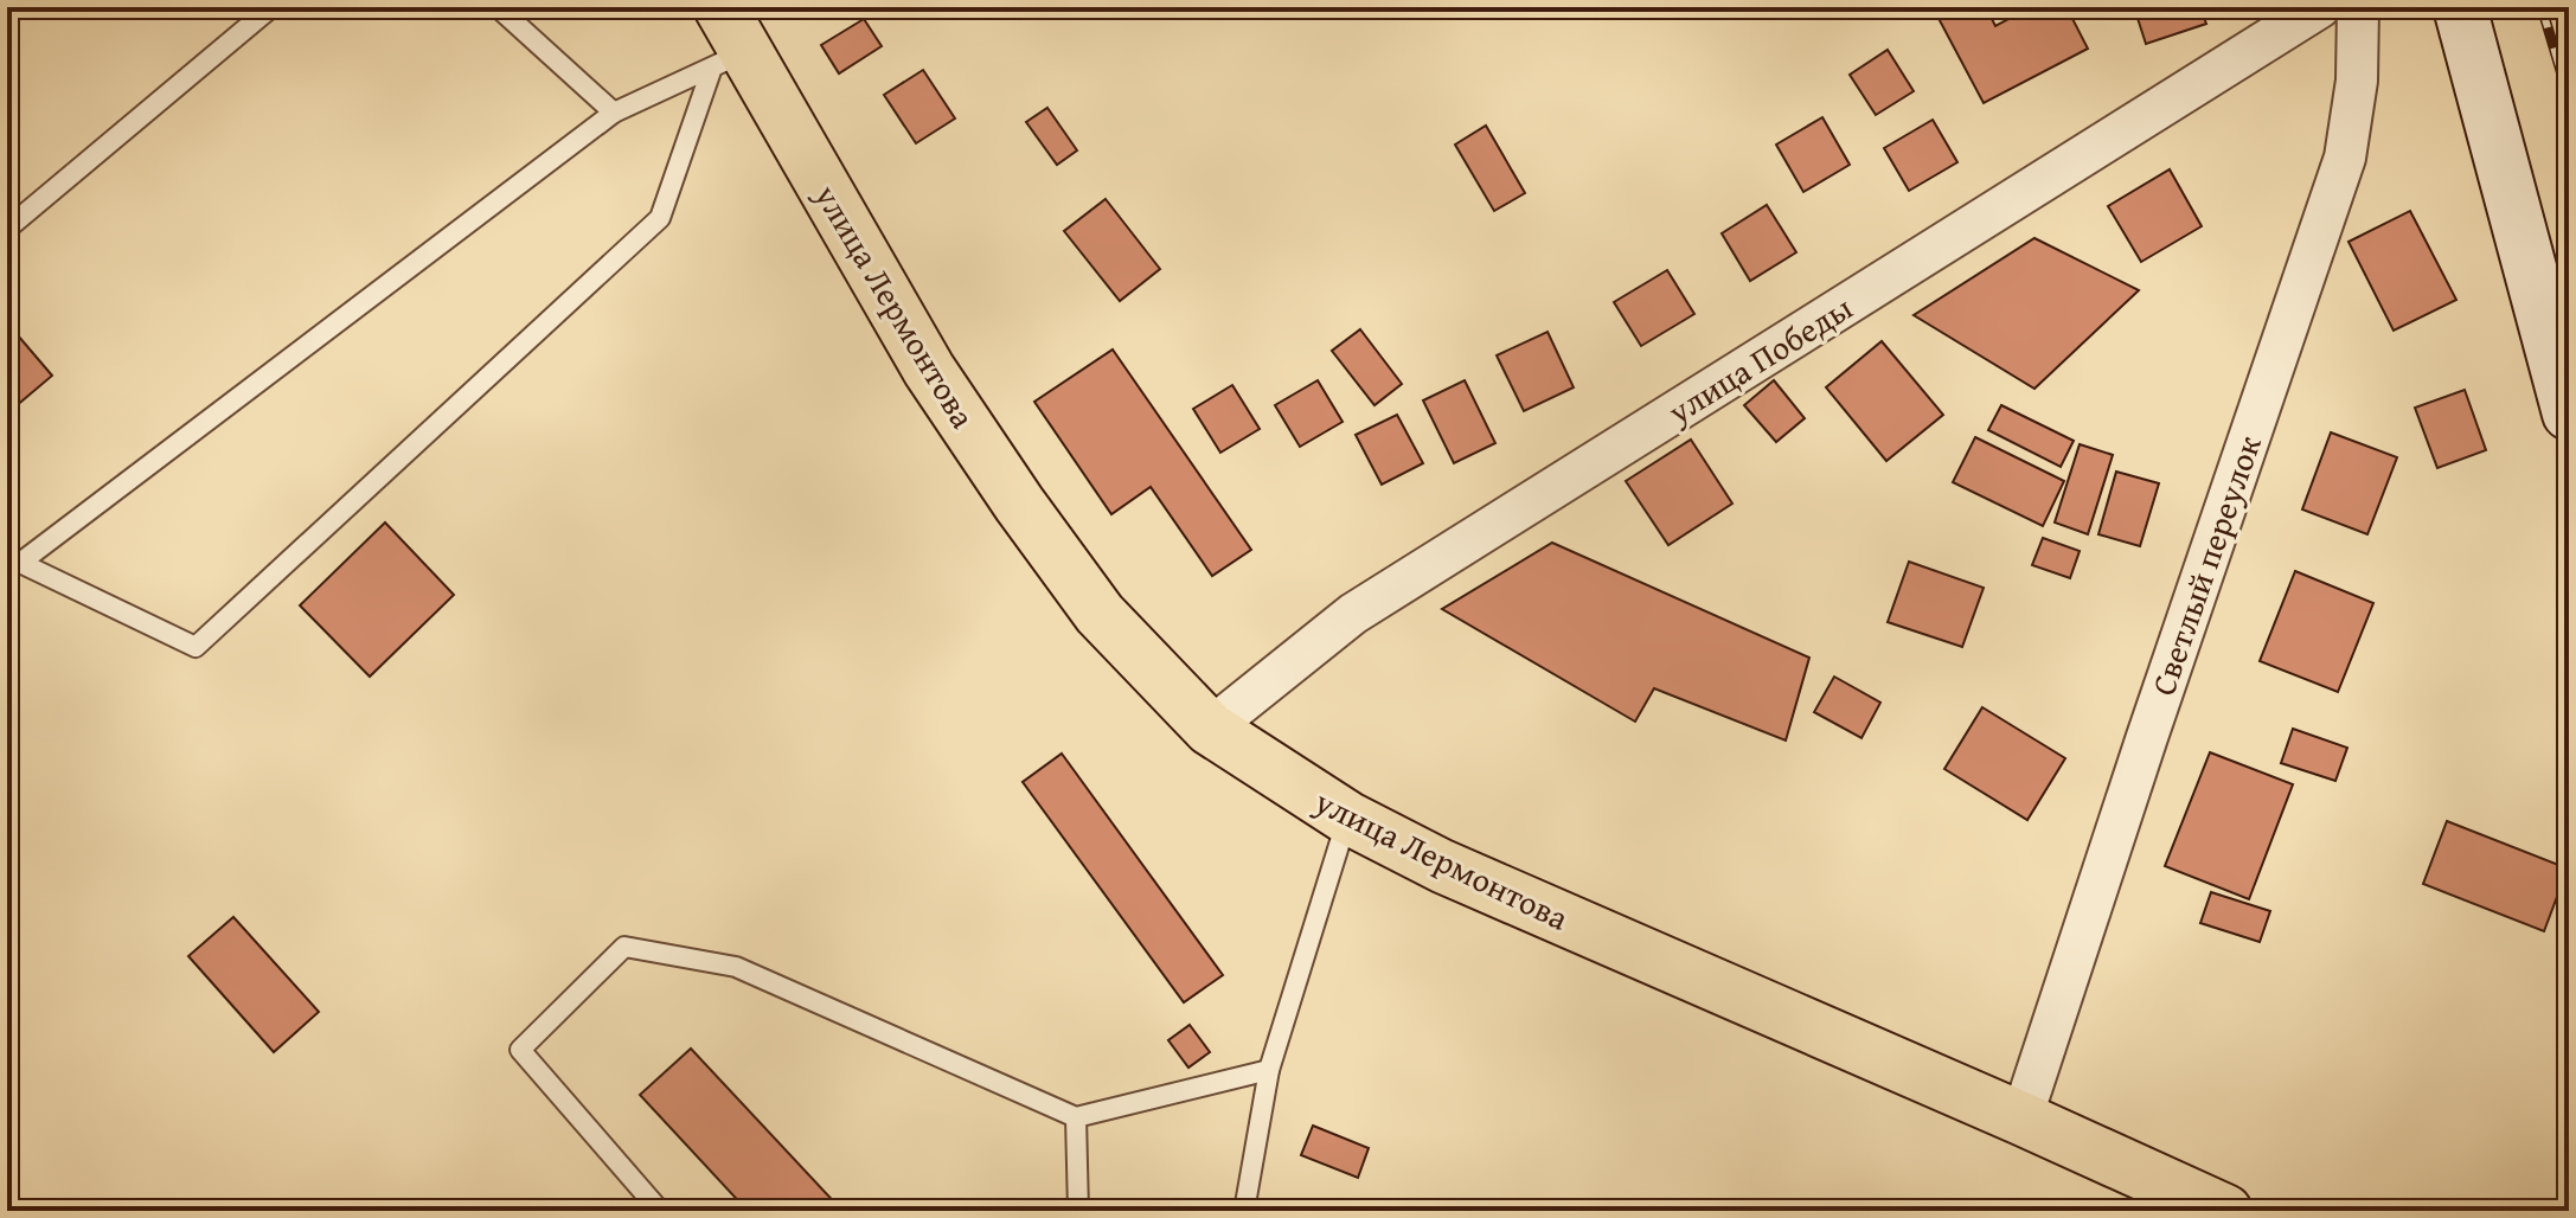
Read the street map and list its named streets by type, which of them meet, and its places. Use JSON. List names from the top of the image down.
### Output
{
  "streets": {
    "main road": ["улица Лермонтова"],
    "street": ["улица Победы", "Светлый переулок"]
  },
  "crossings": [
    ["улица Лермонтова", "улица Победы"],
    ["улица Лермонтова", "Светлый переулок"]
  ]
}
